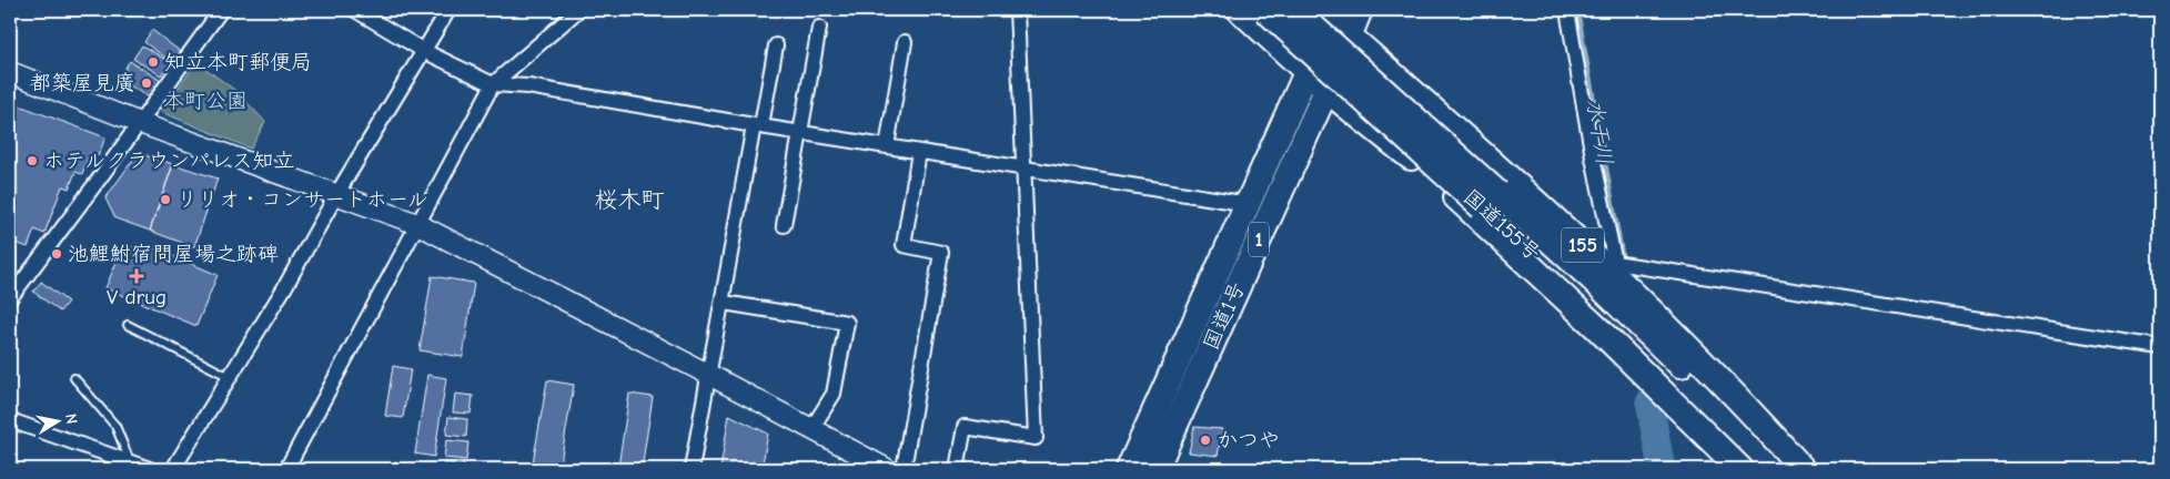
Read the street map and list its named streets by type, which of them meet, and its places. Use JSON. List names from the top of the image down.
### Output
{
  "streets": {
    "highway": [
      "国道155号",
      "1",
      "155",
      "国道1号"
    ]
  },
  "crossings": [
    ["155", "国道1号"]
  ],
  "districts": ["桜木町"],
  "water": ["水干川"],
  "parks": ["本町公園"],
  "places": {
    "other": [
      "知立本町郵便局",
      "都築屋見廣",
      "ホテルクラウンパレス知立",
      "リリオ・コンサートホール",
      "池鯉鮒宿問屋場之跡碑",
      "かつや"
    ],
    "health": ["V drug"]
  },
  "north": "right"
}
